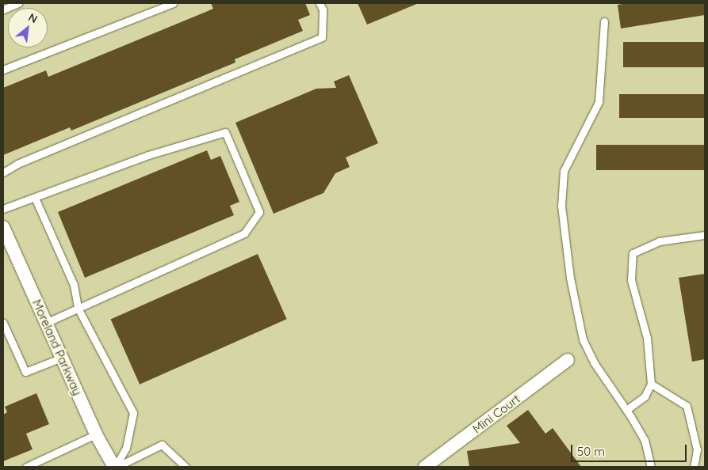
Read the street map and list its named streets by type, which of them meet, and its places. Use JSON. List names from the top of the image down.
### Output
{
  "streets": {
    "street": ["Moreland Parkway", "Mini Court"]
  },
  "scale_bar": "50 m",
  "north": "top right"
}
